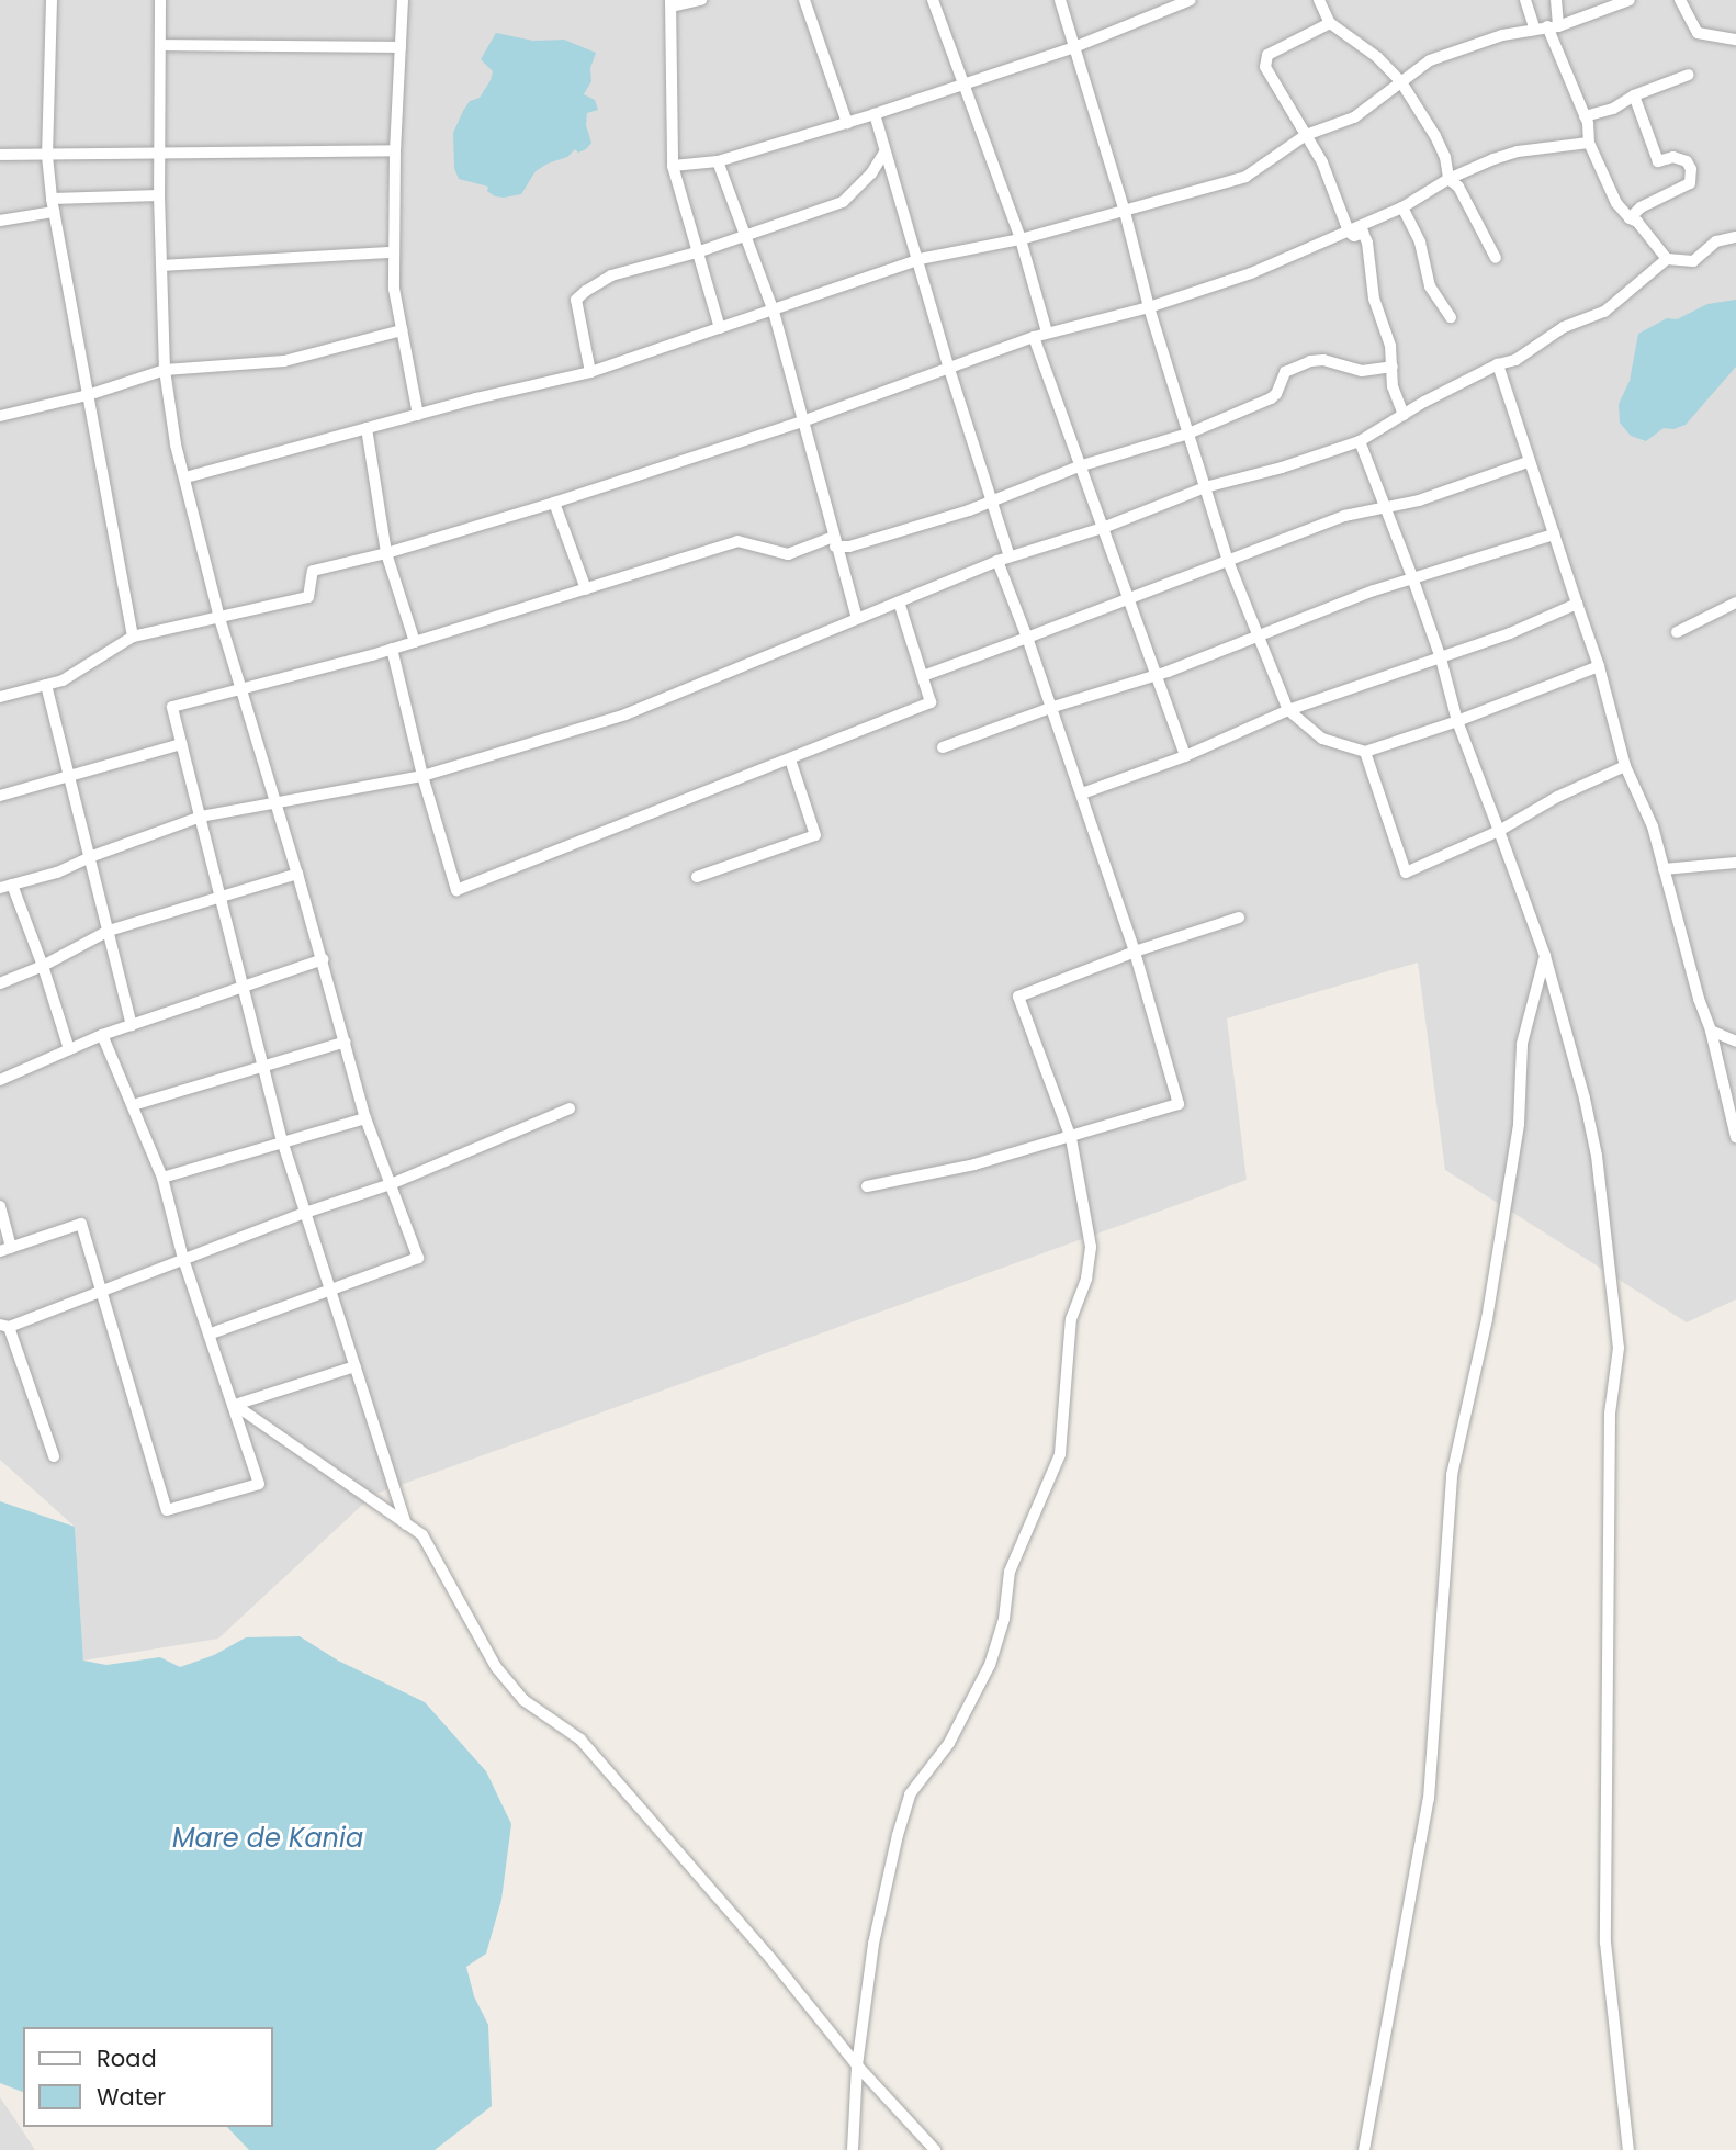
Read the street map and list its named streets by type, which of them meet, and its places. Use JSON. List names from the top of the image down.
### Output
{
  "water": ["Mare de Kania"],
  "legend": ["Road", "Water"]
}
